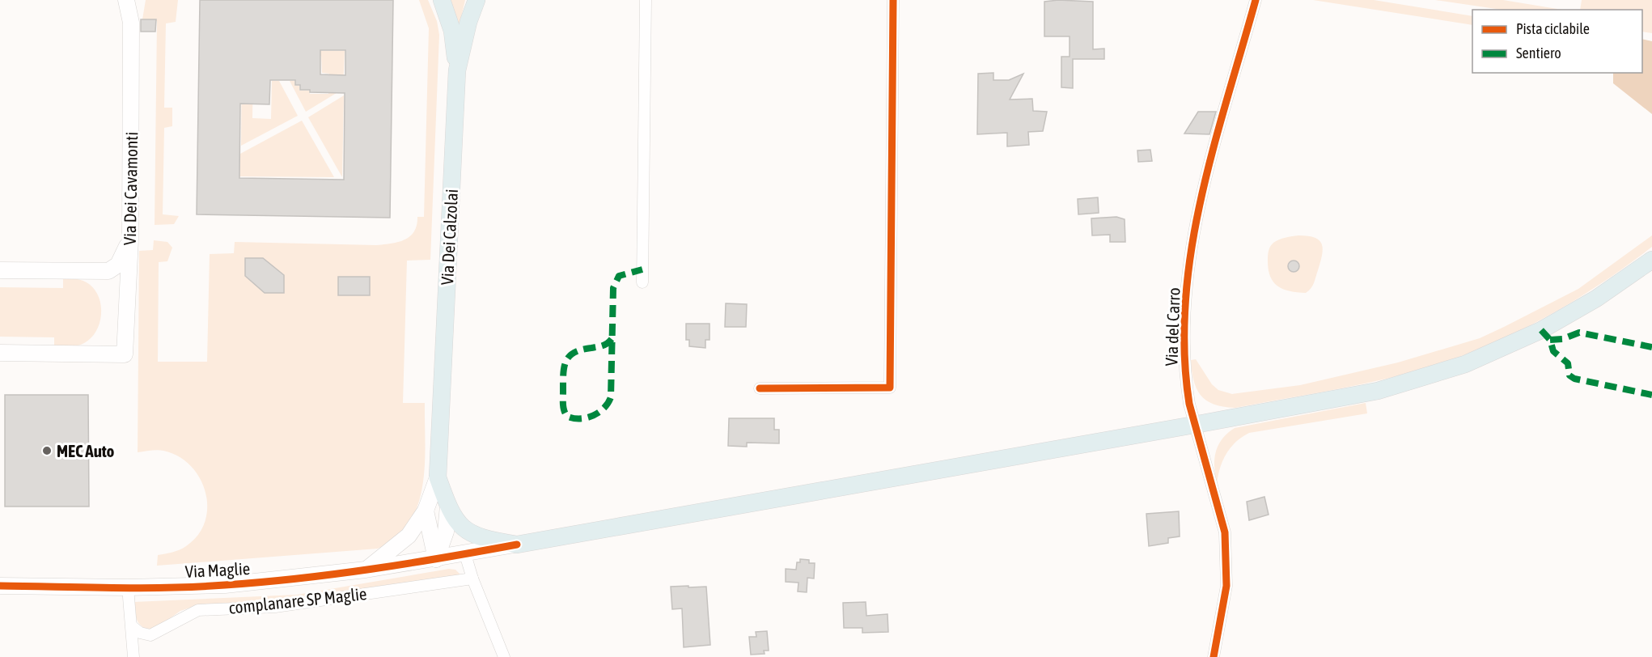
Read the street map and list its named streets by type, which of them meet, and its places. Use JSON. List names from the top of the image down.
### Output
{
  "streets": {
    "main road": ["Via Dei Calzolai"],
    "street": [
      "Via Dei Cavamonti",
      "Via del Carro",
      "Via Maglie",
      "complanare SP Maglie"
    ]
  },
  "places": ["MEC Auto"],
  "legend": ["Pista ciclabile", "Sentiero"]
}
